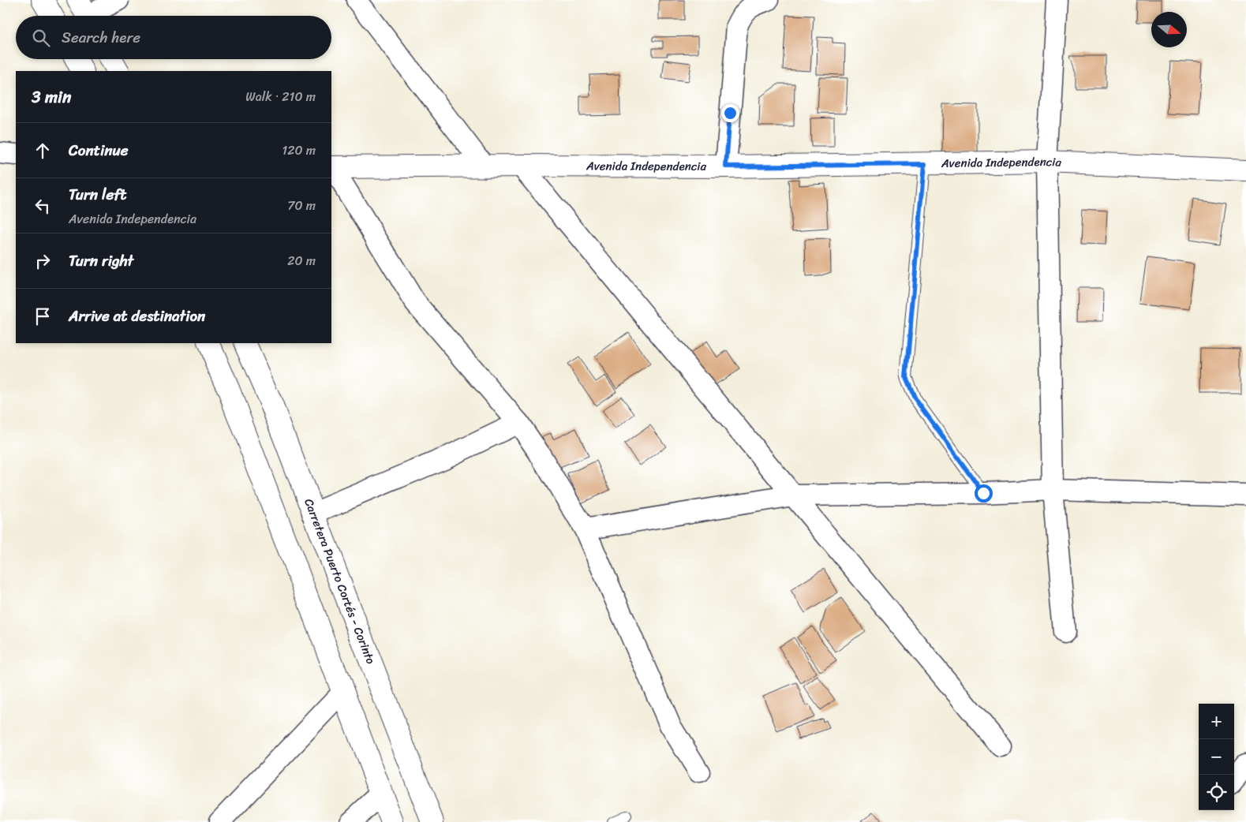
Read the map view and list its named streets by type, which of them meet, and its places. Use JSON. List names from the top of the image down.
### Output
{
  "streets": {
    "main road": ["Avenida Independencia", "Carretera Puerto Cortés - Corinto"]
  },
  "north": "right",
  "page": {
    "search": "Search here",
    "heading": ["3 min", "Walk · 210 m"],
    "list": [
      ["Continue", "120 m"],
      ["Turn left", "Avenida Independencia", "70 m"],
      ["Turn right", "20 m"],
      "Arrive at destination"
    ],
    "map_buttons": ["+", "−"]
  }
}
